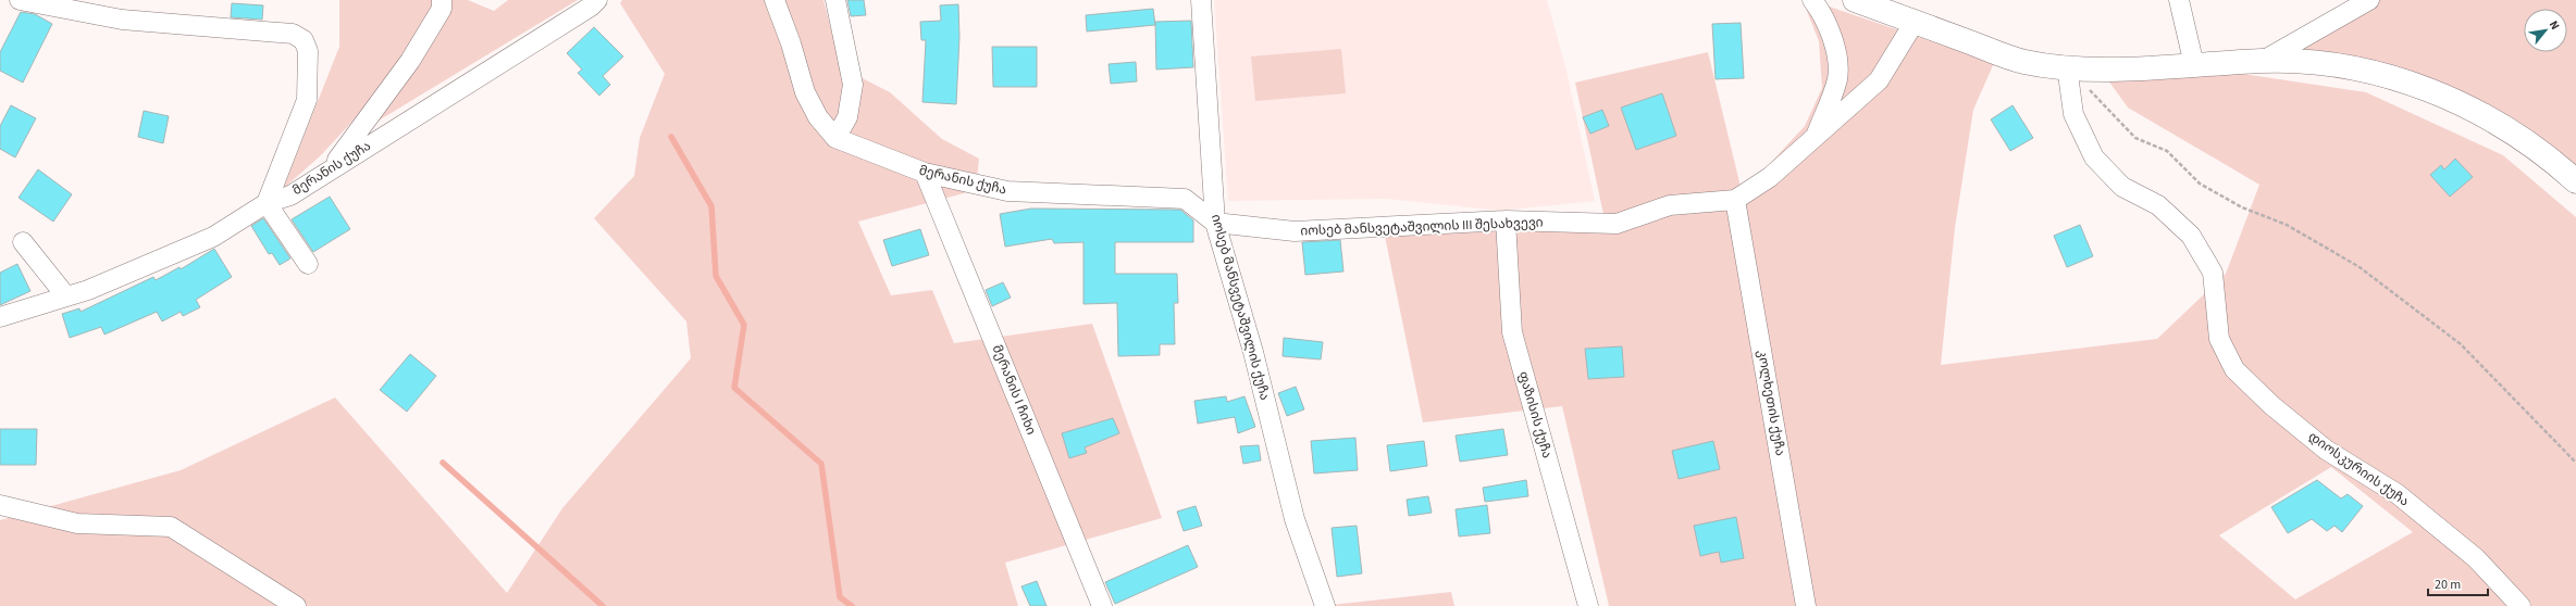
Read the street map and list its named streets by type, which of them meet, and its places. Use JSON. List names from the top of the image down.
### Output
{
  "streets": {
    "street": [
      "მერანის ქუჩა",
      "იოსებ მანსვეტაშვილის III შესახვევი",
      "იოსებ მანსვეტაშვილის ქუჩა",
      "მერანის I ჩიხი",
      "კოლხეთის ქუჩა",
      "ფაზისის ქუჩა",
      "დიოსკურიის ქუჩა"
    ]
  },
  "crossings": [
    ["მერანის ქუჩა", "იოსებ მანსვეტაშვილის III შესახვევი"],
    ["მერანის ქუჩა", "იოსებ მანსვეტაშვილის ქუჩა"],
    ["მერანის ქუჩა", "მერანის I ჩიხი"],
    ["იოსებ მანსვეტაშვილის III შესახვევი", "იოსებ მანსვეტაშვილის ქუჩა"],
    ["იოსებ მანსვეტაშვილის III შესახვევი", "კოლხეთის ქუჩა"],
    ["იოსებ მანსვეტაშვილის III შესახვევი", "ფაზისის ქუჩა"]
  ],
  "scale_bar": "20 m",
  "north": "top right"
}
